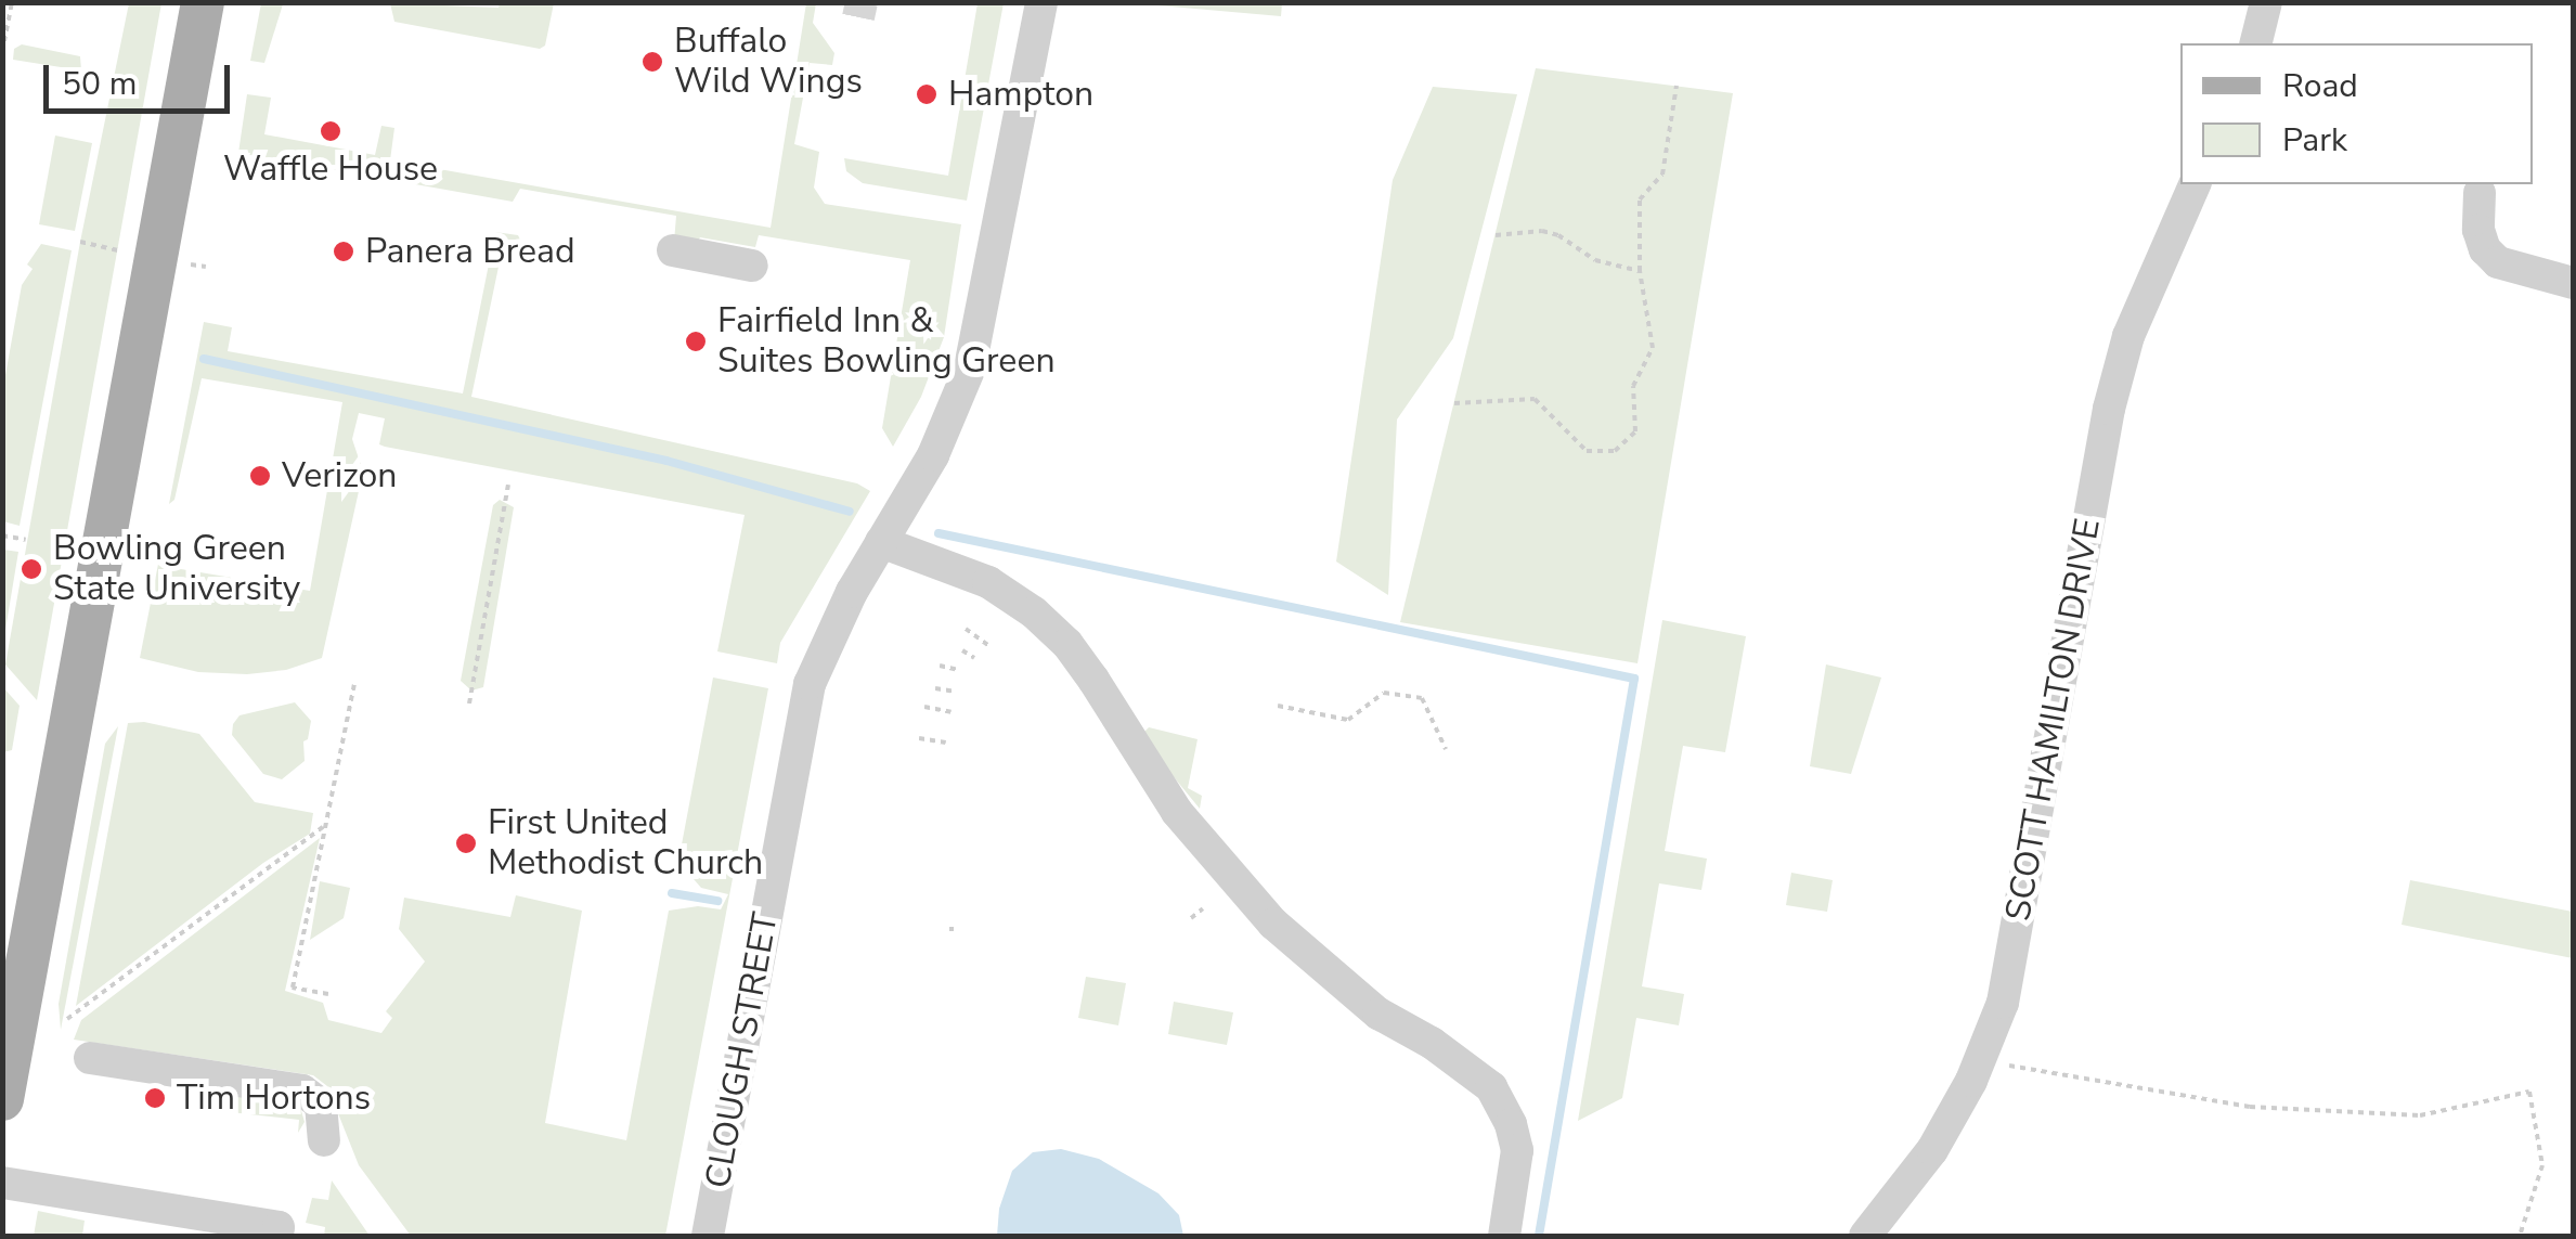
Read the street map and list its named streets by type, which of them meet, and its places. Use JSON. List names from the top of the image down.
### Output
{
  "streets": {
    "street": ["SCOTT HAMILTON DRIVE", "CLOUGH STREET"]
  },
  "places": [
    "Buffalo Wild Wings",
    "Hampton",
    "Waffle House",
    "Panera Bread",
    "Fairfield Inn & Suites Bowling Green",
    "Verizon",
    "Bowling Green State University",
    "First United Methodist Church",
    "Tim Hortons"
  ],
  "legend": ["Road", "Park"],
  "scale_bar": "50 m"
}
